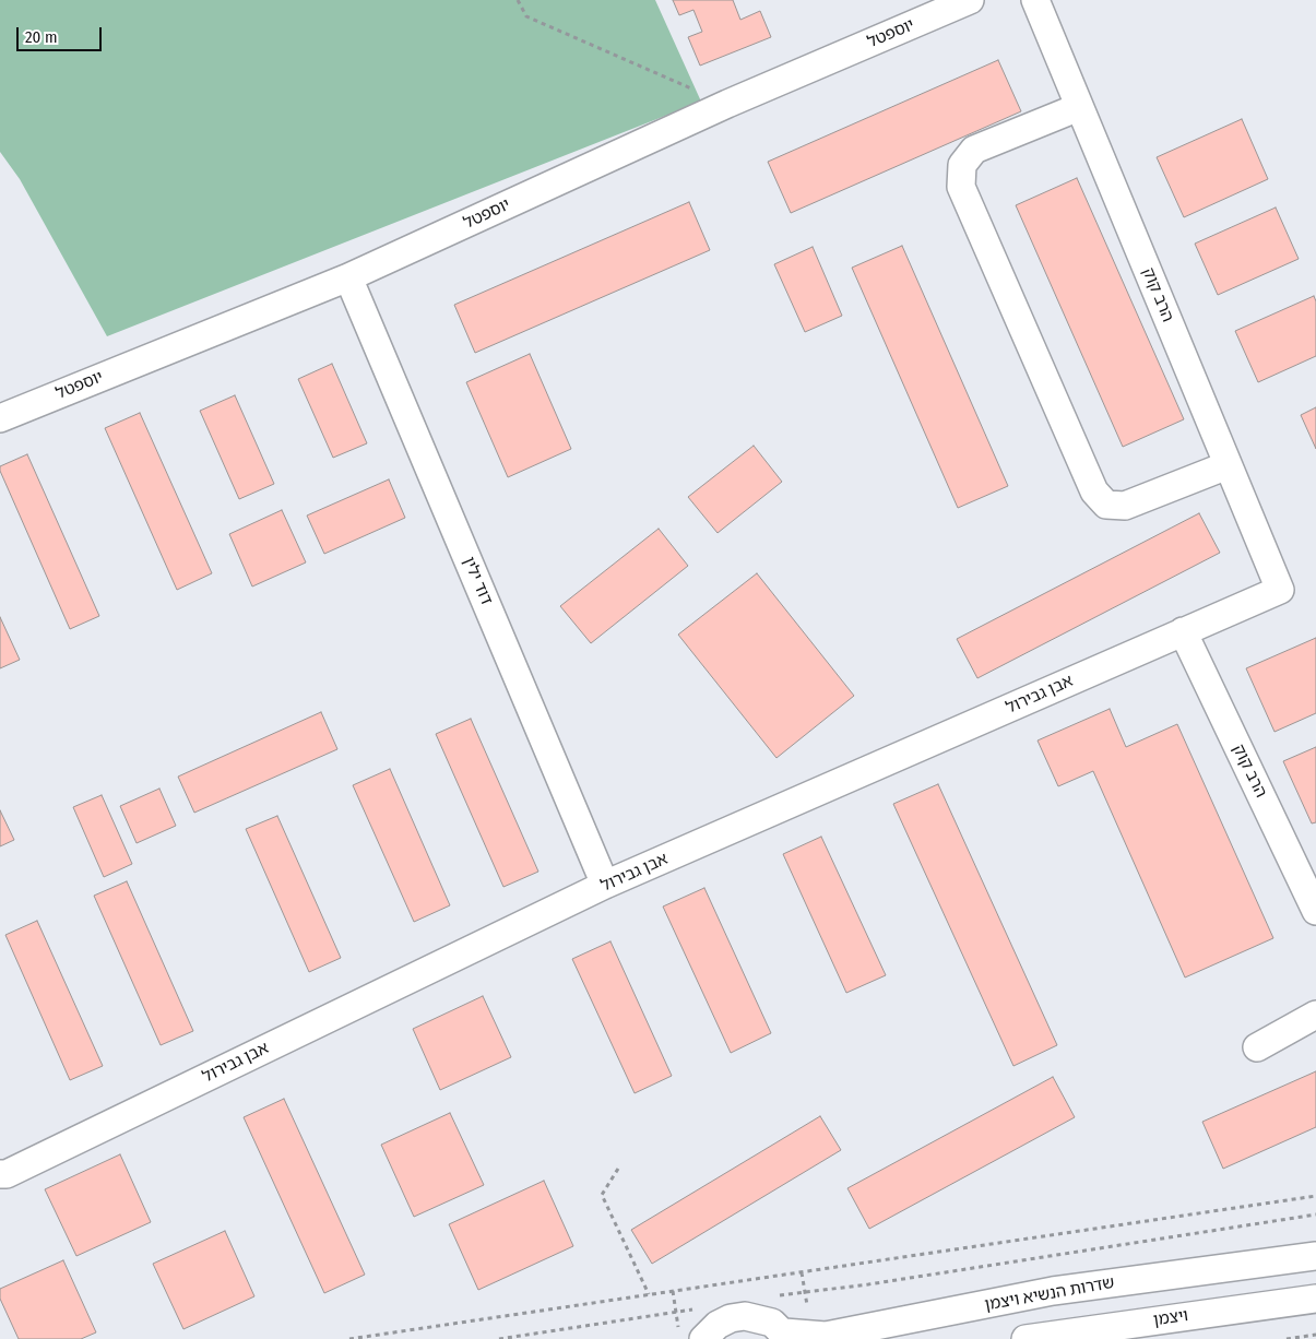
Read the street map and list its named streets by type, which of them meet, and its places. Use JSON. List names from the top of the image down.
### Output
{
  "streets": {
    "street": [
      "יוספטל",
      "הרב קוק",
      "דוד ילין",
      "אבן גבירול",
      "שדרות הנשיא ויצמן",
      "ויצמן"
    ]
  },
  "crossings": [
    ["יוספטל", "דוד ילין"],
    ["הרב קוק", "אבן גבירול"],
    ["דוד ילין", "אבן גבירול"]
  ],
  "scale_bar": "20 m"
}
